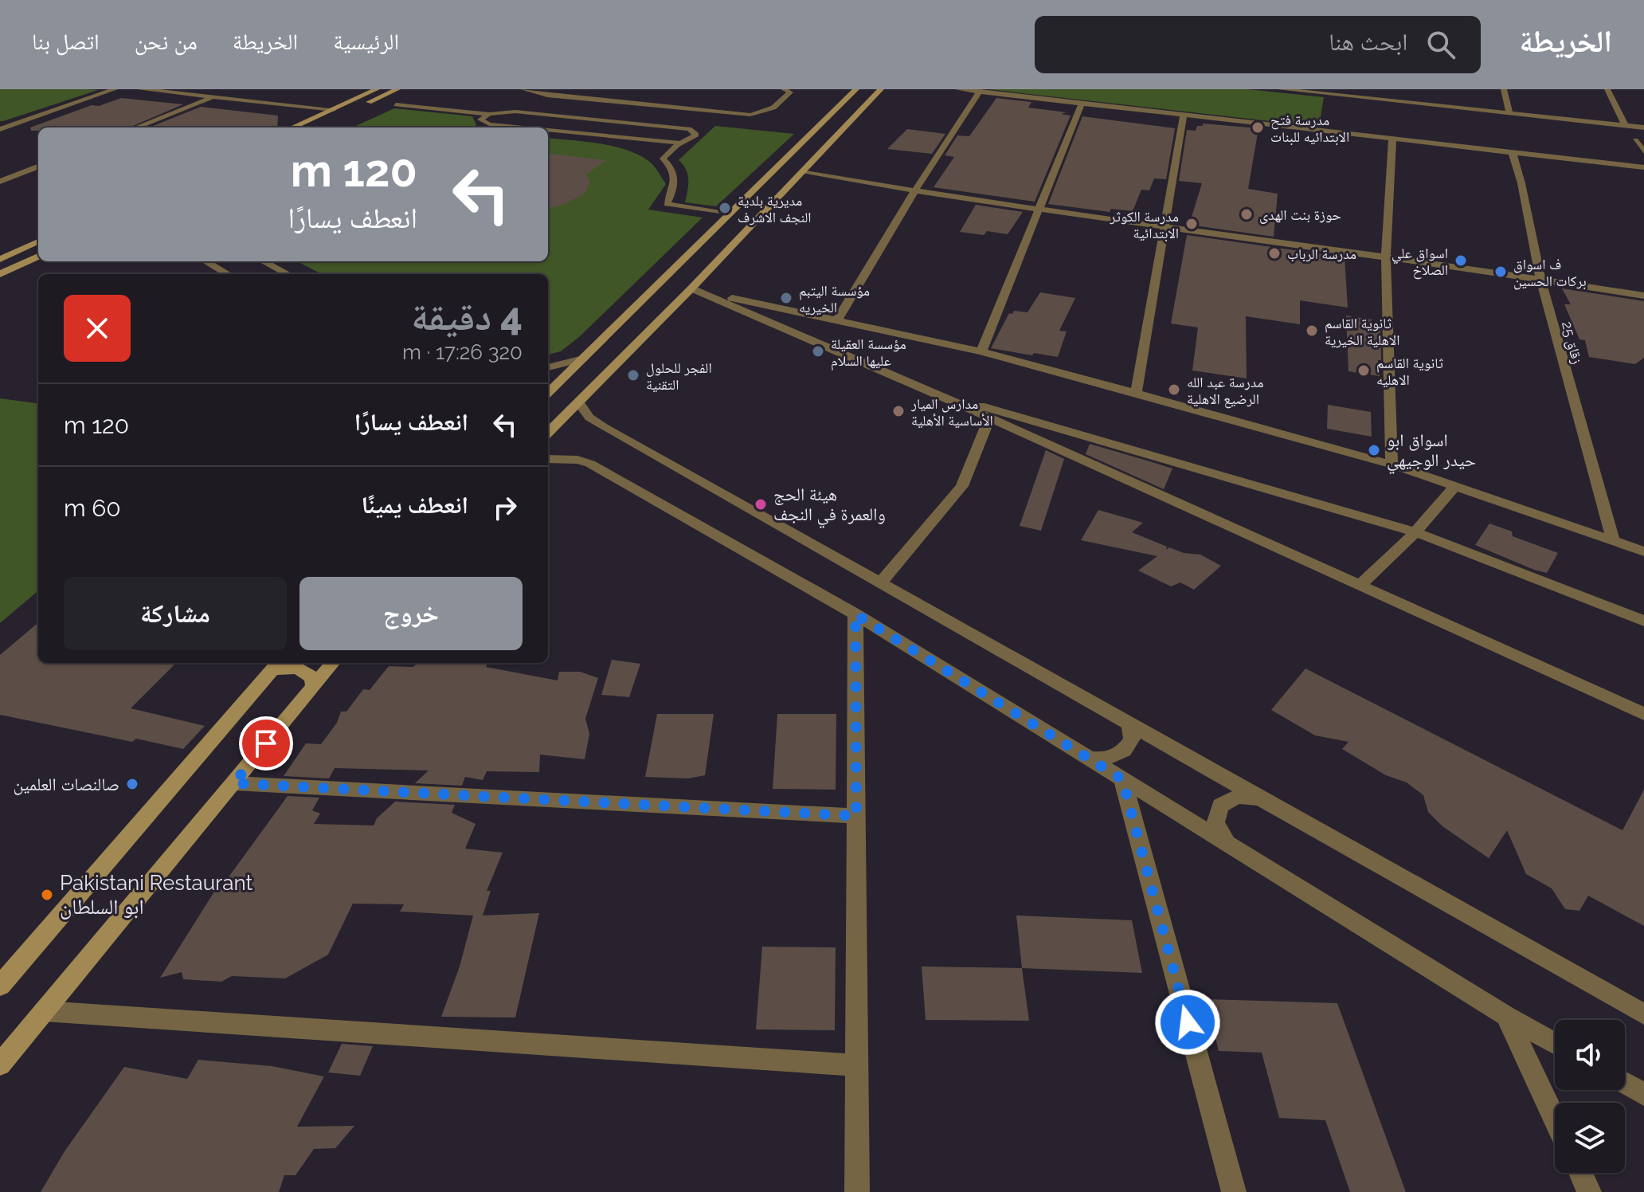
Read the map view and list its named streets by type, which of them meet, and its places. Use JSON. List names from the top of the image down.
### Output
{
  "streets": {
    "street": ["زقاق 25"]
  },
  "places": [
    "مدرسة فتح الابتدائيه للبنات",
    "مديرية بلدية النجف الاشرف",
    "حوزة بنت الهدى",
    "مدرسة الكوثر الابتدائية",
    "مدرسة الرباب",
    "اسواق علي الصلاخ",
    "ف اسواق بركات الحسين",
    "مؤسسة اليتبم الخيريه",
    "ثانوية القاسم الاهلية الخيرية",
    "مؤسسة العقيلة عليها السلام",
    "ثانوية القاسم الاهليه",
    "الفجر للحلول التقنية",
    "مدرسة عبد الله الرضيع الاهلية",
    "مدارس الميار الأساسية الأهلية",
    "اسواق ابو حيدر الوجيهي",
    "هيئة الحج والعمرة في النجف",
    "صالنصات العلمين",
    "Pakistani Restaurant ابو السلطان"
  ],
  "page": {
    "header": "الخريطة",
    "search": "ابحث هنا",
    "nav": [
      "الرئيسية",
      "الخريطة",
      "من نحن",
      "اتصل بنا"
    ],
    "turn": ["120 m", "انعطف يسارًا"],
    "heading": ["4 دقيقة", "320 m · 17:26"],
    "list": [
      {
        "name": "انعطف يسارًا",
        "value": "120 m"
      },
      {
        "name": "انعطف يمينًا",
        "value": "60 m"
      }
    ],
    "buttons": ["خروج", "مشاركة"]
  }
}
